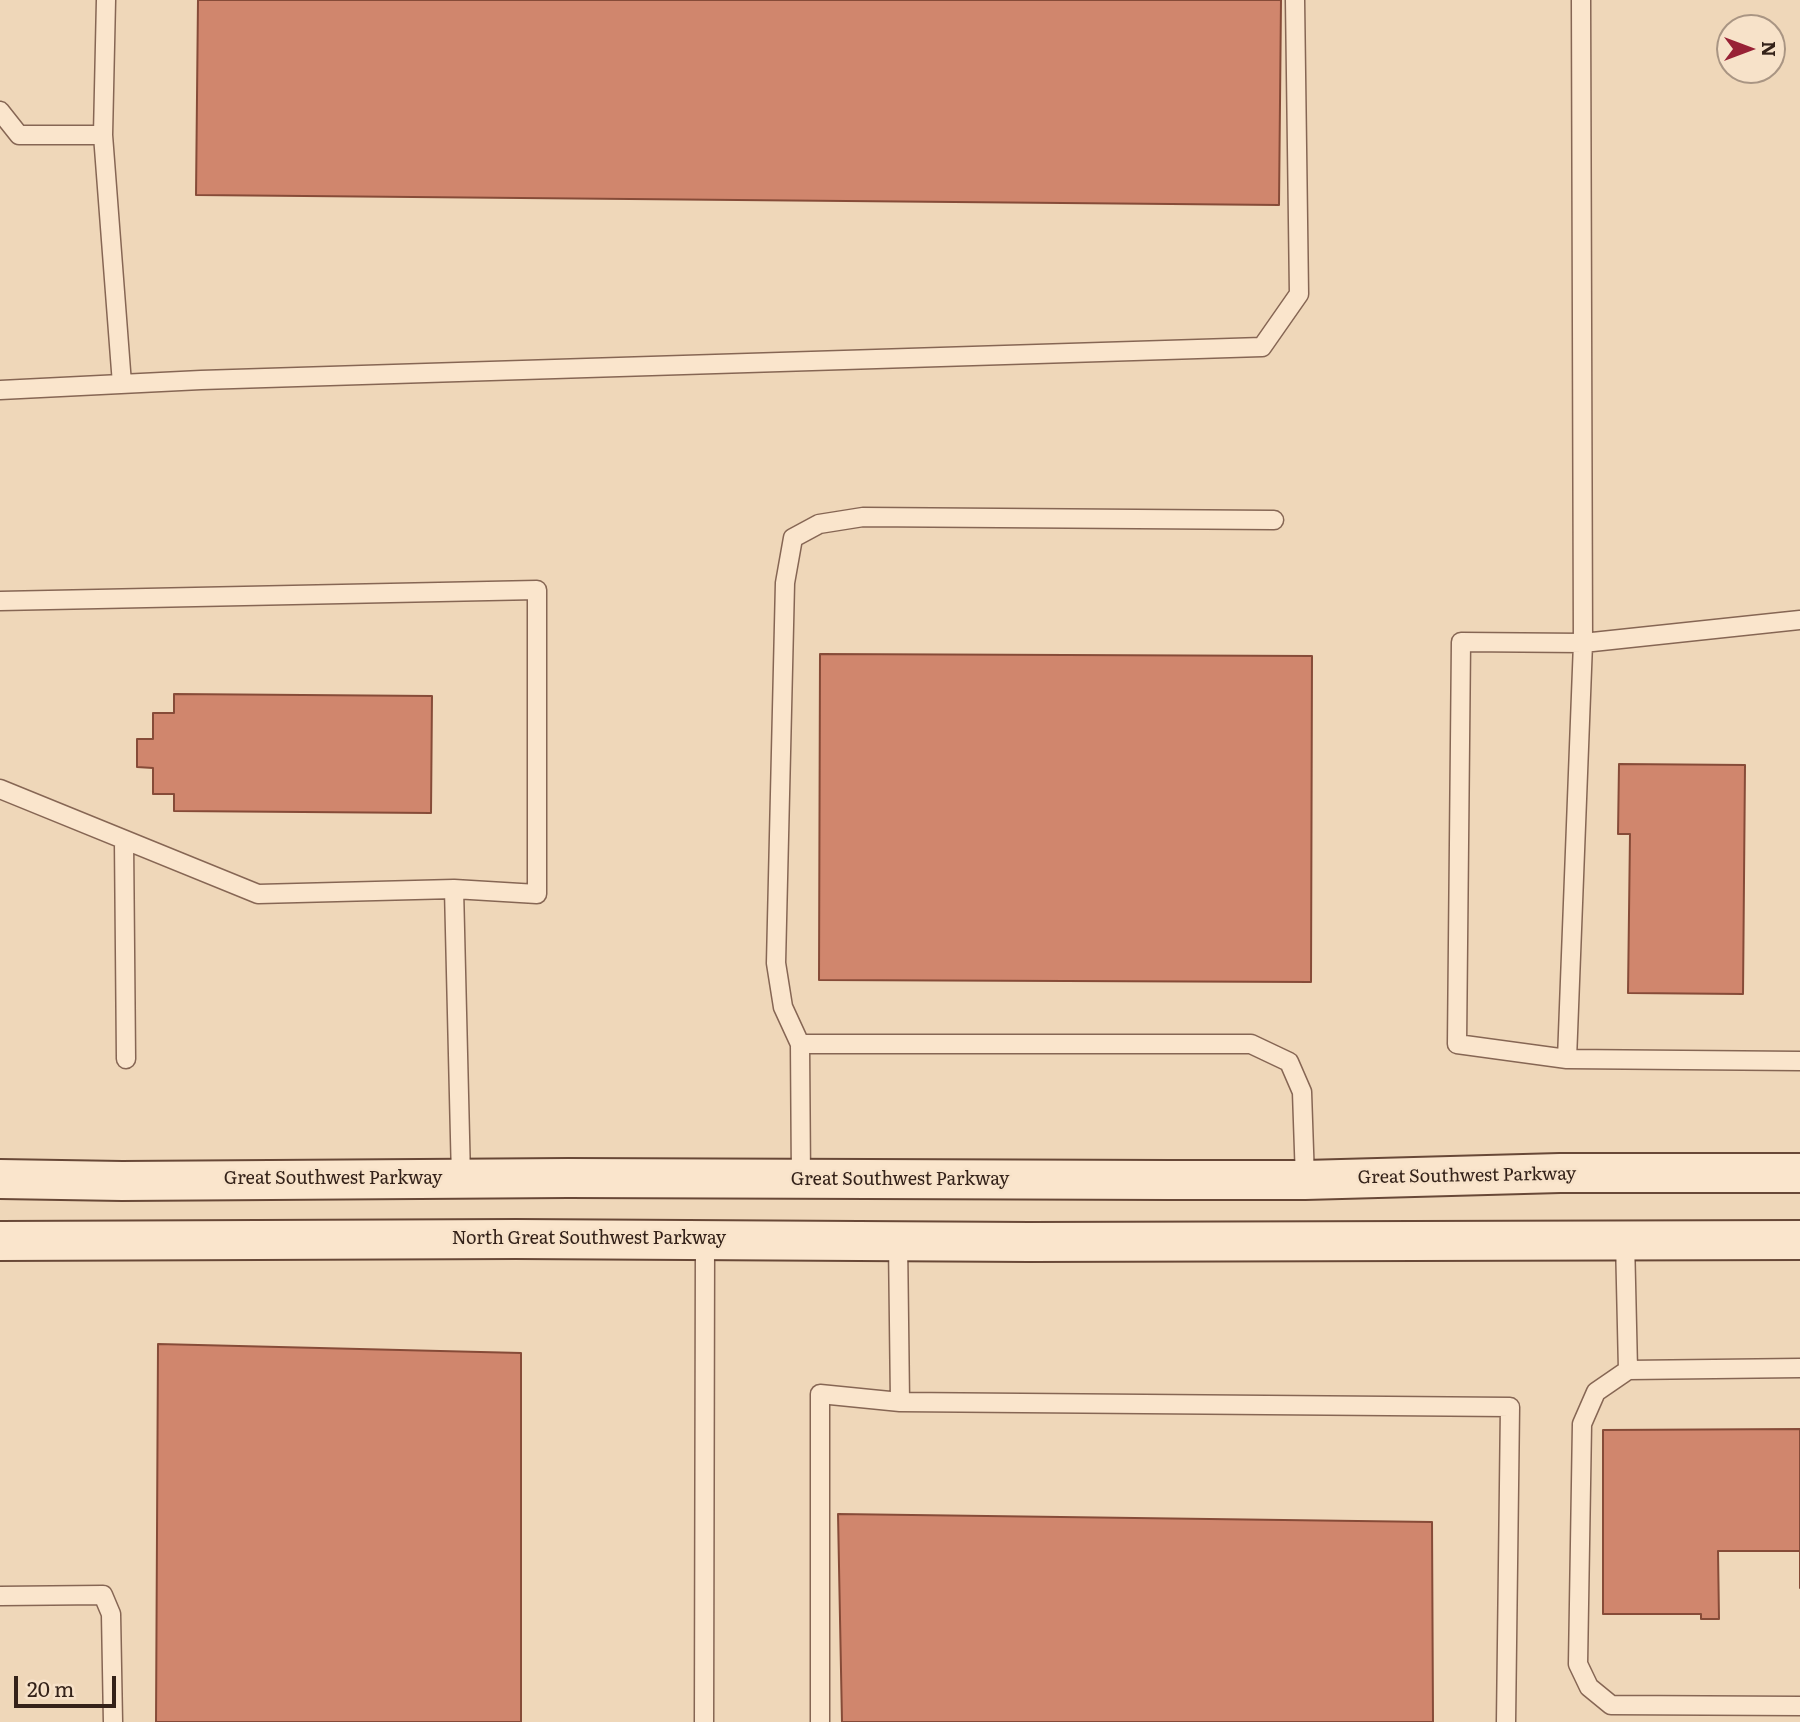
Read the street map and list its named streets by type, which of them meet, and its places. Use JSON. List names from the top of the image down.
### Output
{
  "streets": {
    "street": ["Great Southwest Parkway", "North Great Southwest Parkway"]
  },
  "scale_bar": "20 m",
  "north": "right"
}
